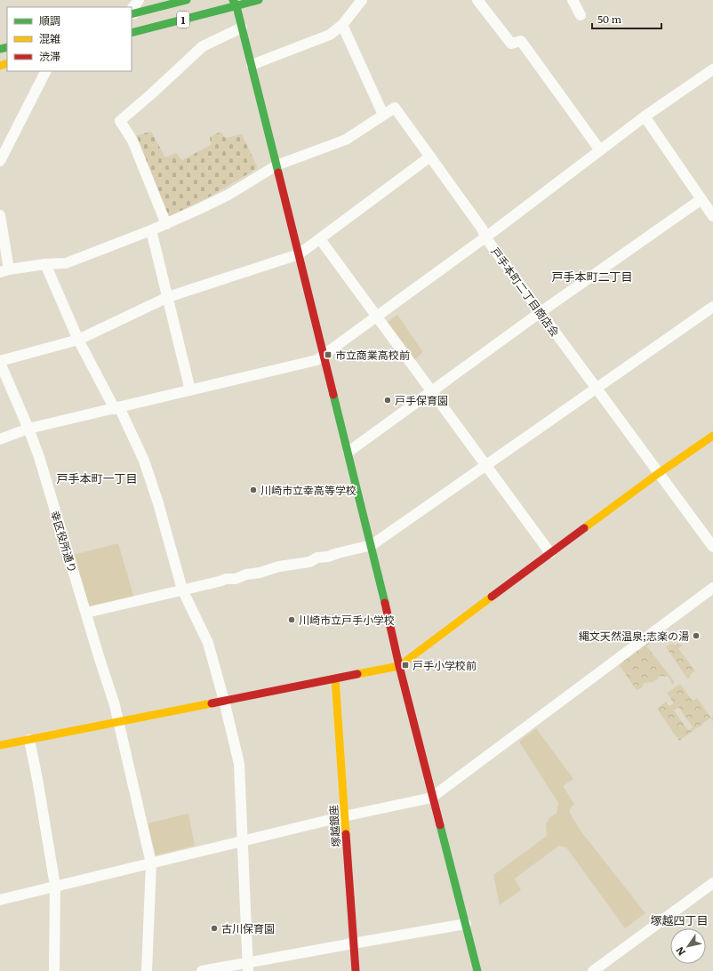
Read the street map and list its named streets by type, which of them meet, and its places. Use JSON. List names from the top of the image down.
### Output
{
  "streets": {
    "main road": ["1", "塚越銀座"],
    "street": ["戸手本町二丁目商店会", "幸区役所通り"]
  },
  "districts": ["戸手本町二丁目", "戸手本町一丁目", "塚越四丁目"],
  "places": {
    "transit": ["市立商業高校前", "戸手小学校前"],
    "other": [
      "戸手保育園",
      "川崎市立幸高等学校",
      "川崎市立戸手小学校",
      "縄文天然温泉;志楽の湯",
      "古川保育園"
    ]
  },
  "legend": ["順調", "混雑", "渋滞"],
  "scale_bar": "50 m",
  "north": "bottom left"
}
